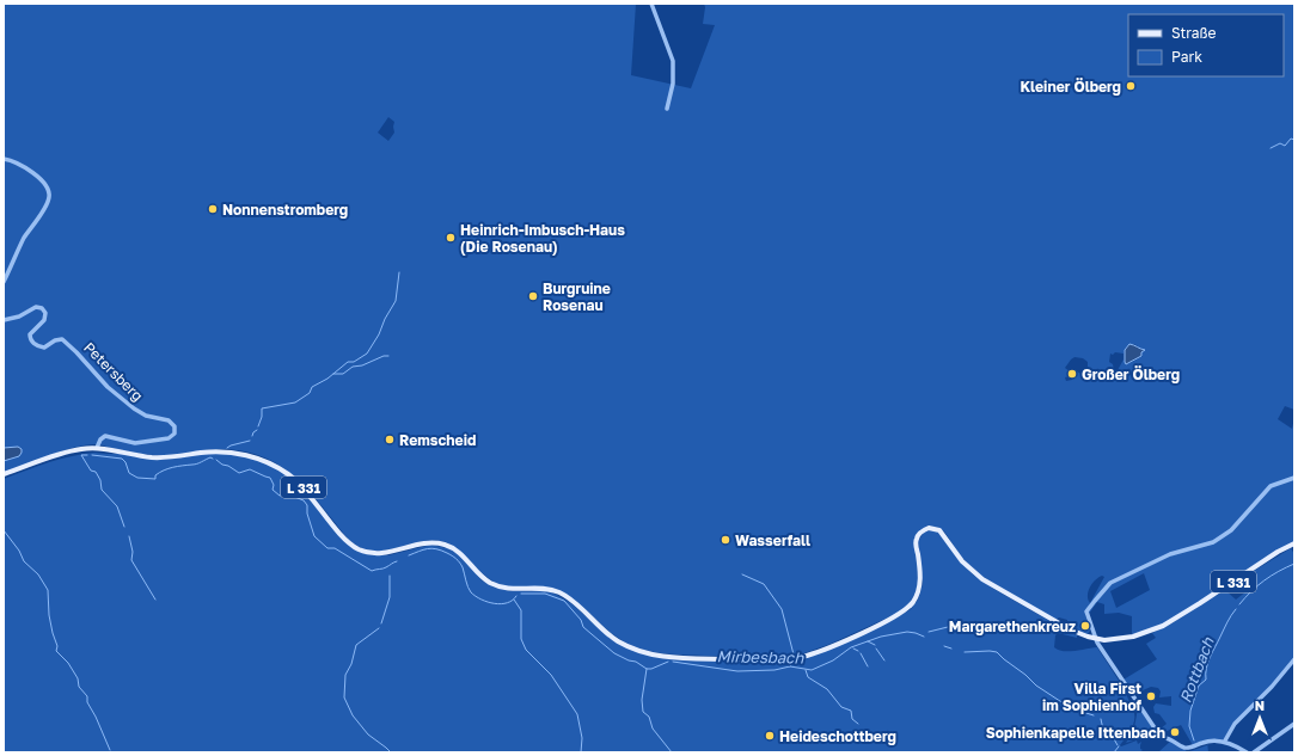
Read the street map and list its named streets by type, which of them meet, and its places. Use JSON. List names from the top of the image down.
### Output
{
  "streets": {
    "main road": ["L 331"],
    "street": ["Petersberg"]
  },
  "crossings": [
    ["Petersberg", "L 331"]
  ],
  "water": ["Mirbesbach", "Rottbach"],
  "places": [
    "Kleiner Ölberg",
    "Nonnenstromberg",
    "Heinrich-Imbusch-Haus (Die Rosenau)",
    "Burgruine Rosenau",
    "Großer Ölberg",
    "Remscheid",
    "Wasserfall",
    "Margarethenkreuz",
    "Villa First im Sophienhof",
    "Sophienkapelle Ittenbach",
    "Heideschottberg"
  ],
  "legend": ["Straße", "Park"],
  "north": "top"
}
